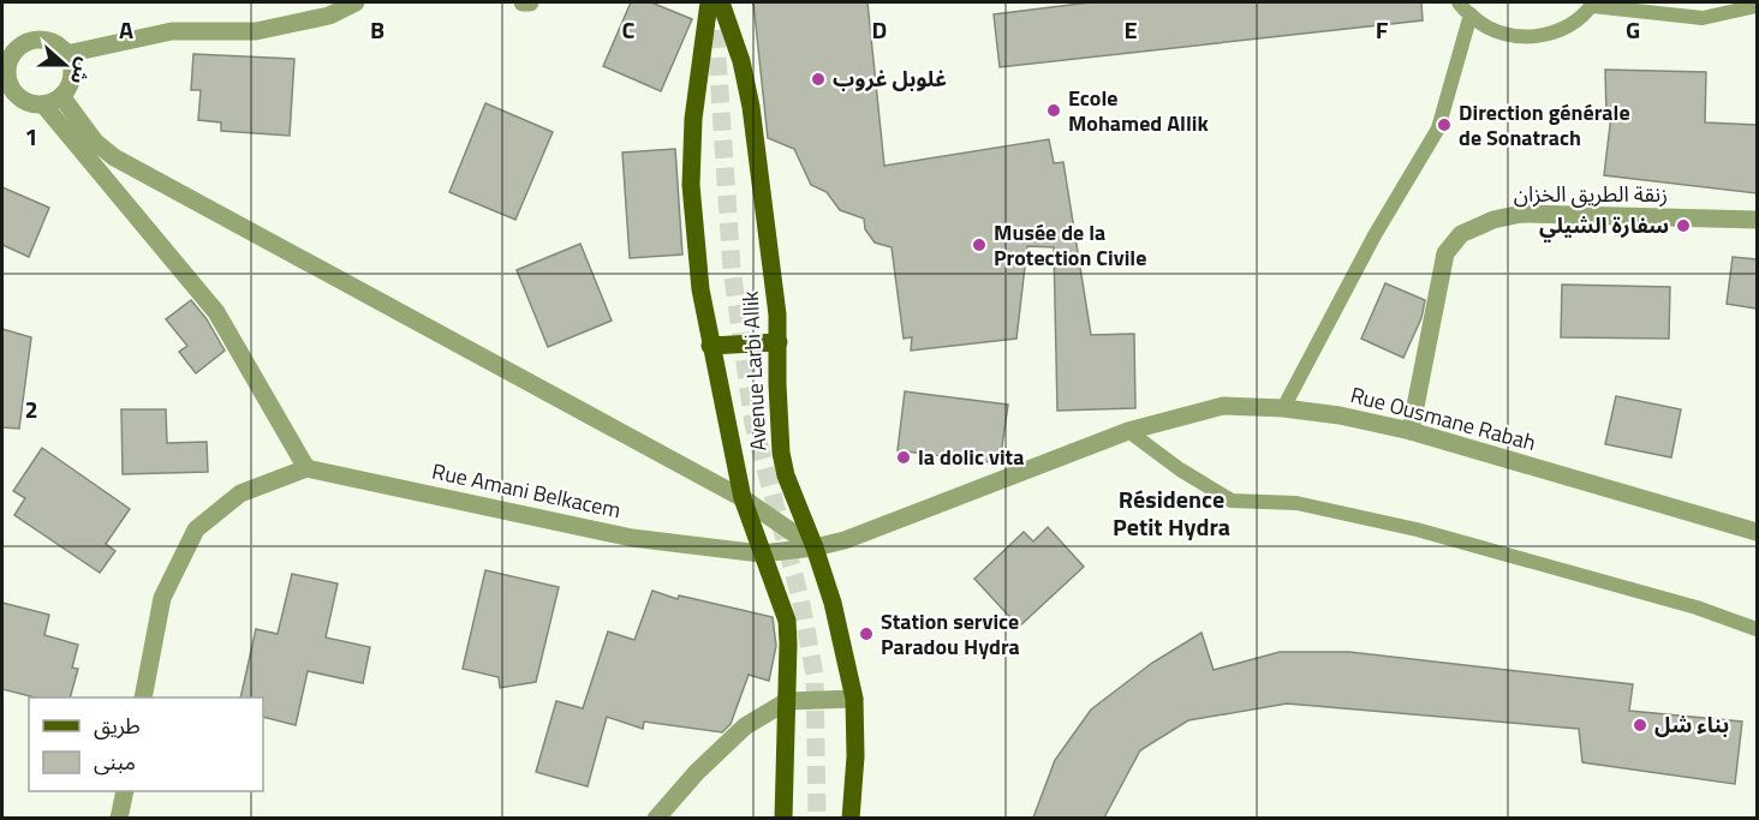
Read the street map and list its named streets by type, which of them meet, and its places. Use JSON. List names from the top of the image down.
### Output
{
  "streets": {
    "main road": ["Avenue Larbi Allik"],
    "street": ["زنقة الطريق الخزان", "Rue Ousmane Rabah", "Rue Amani Belkacem"]
  },
  "crossings": [
    ["زنقة الطريق الخزان", "Rue Ousmane Rabah"],
    ["Avenue Larbi Allik", "Rue Amani Belkacem"],
    ["Rue Ousmane Rabah", "Rue Amani Belkacem"]
  ],
  "districts": ["Résidence Petit Hydra"],
  "places": [
    "غلوبل غروب",
    "Ecole Mohamed Allik",
    "Direction générale de Sonatrach",
    "سفارة الشيلي",
    "Musée de la Protection Civile",
    "la dolic vita",
    "Station service Paradou Hydra",
    "بناء شل"
  ],
  "legend": ["طريق", "مبنى"],
  "north": "right",
  "grid": {
    "columns": [
      "A",
      "B",
      "C",
      "D",
      "E",
      "F",
      "G"
    ],
    "rows": ["1", "2"]
  }
}
